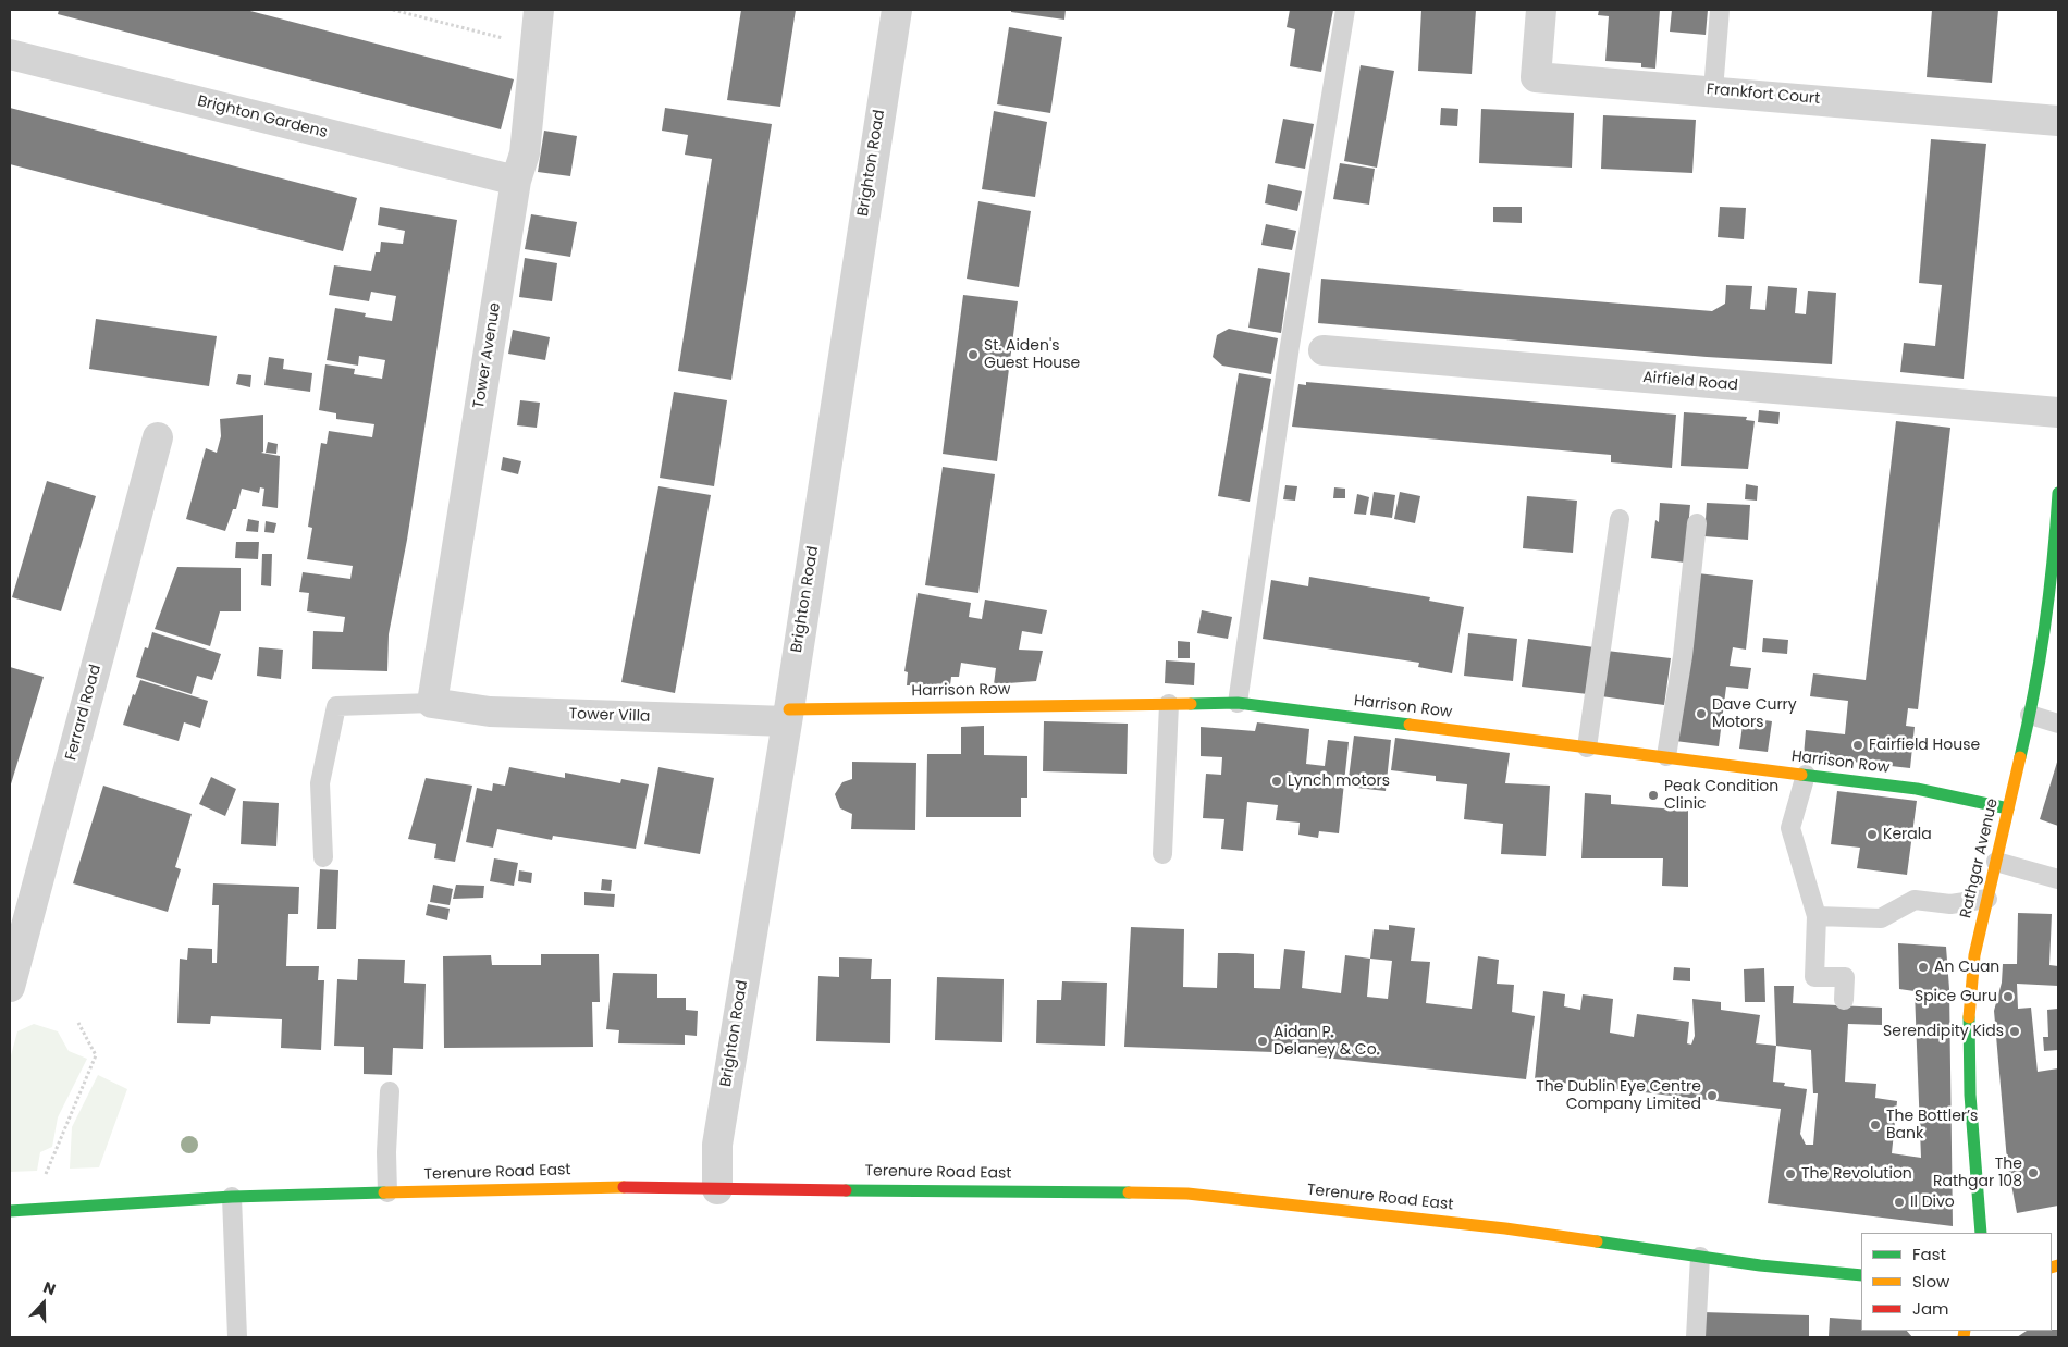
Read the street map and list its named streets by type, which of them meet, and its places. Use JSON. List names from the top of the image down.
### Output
{
  "streets": {
    "street": [
      "Frankfort Court",
      "Brighton Gardens",
      "Brighton Road",
      "Tower Avenue",
      "Airfield Road",
      "Harrison Row",
      "Ferrard Road",
      "Tower Villa",
      "Rathgar Avenue",
      "Terenure Road East"
    ]
  },
  "crossings": [
    ["Brighton Gardens", "Tower Avenue"],
    ["Brighton Road", "Harrison Row"],
    ["Brighton Road", "Tower Villa"],
    ["Brighton Road", "Terenure Road East"],
    ["Tower Avenue", "Tower Villa"],
    ["Harrison Row", "Tower Villa"],
    ["Harrison Row", "Rathgar Avenue"]
  ],
  "places": [
    "St. Aiden's Guest House",
    "Dave Curry Motors",
    "Fairfield House",
    "Lynch motors",
    "Peak Condition Clinic",
    "Kerala",
    "An Cuan",
    "Spice Guru",
    "Serendipity Kids",
    "Aidan P. Delaney & Co.",
    "The Dublin Eye Centre Company Limited",
    "The Bottler’s Bank",
    "The Rathgar 108",
    "The Revolution",
    "Il Divo"
  ],
  "legend": ["Fast", "Slow", "Jam"],
  "north": "top"
}
